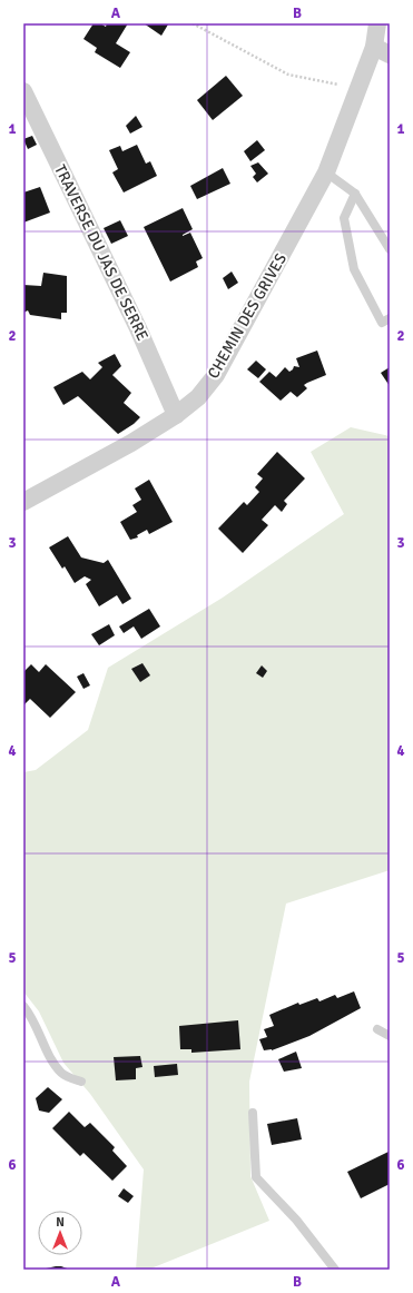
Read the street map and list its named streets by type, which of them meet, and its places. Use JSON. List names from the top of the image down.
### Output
{
  "streets": {
    "street": ["TRAVERSE DU JAS DE SERRE", "CHEMIN DES GRIVES"]
  },
  "crossings": [
    ["TRAVERSE DU JAS DE SERRE", "CHEMIN DES GRIVES"]
  ],
  "north": "top",
  "grid": {
    "columns": ["A", "B"],
    "rows": [
      "1",
      "2",
      "3",
      "4",
      "5",
      "6"
    ]
  }
}
